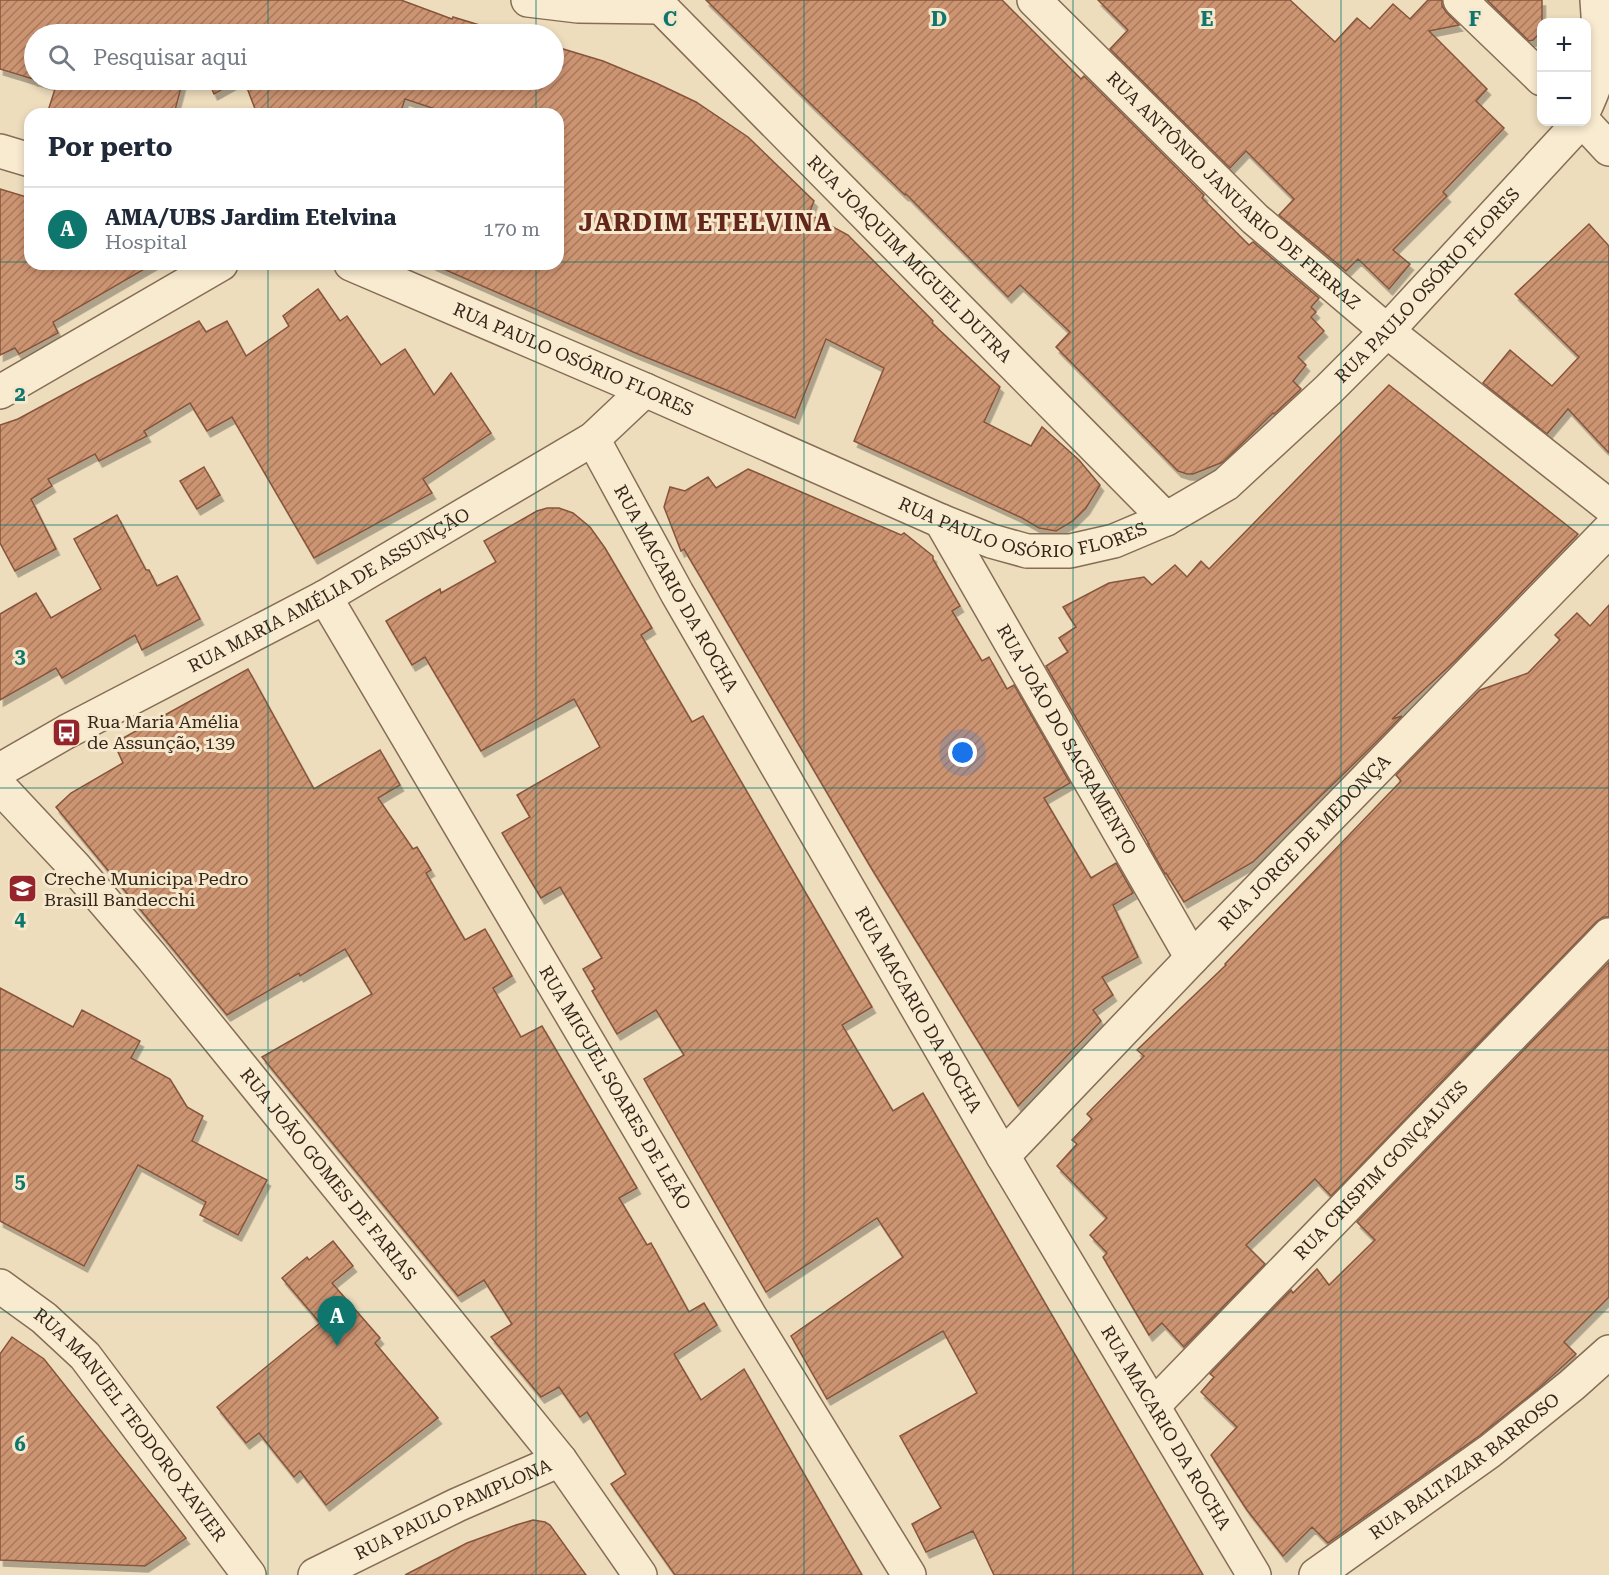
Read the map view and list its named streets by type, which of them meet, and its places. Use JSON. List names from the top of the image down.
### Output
{
  "streets": {
    "street": [
      "RUA ANTÔNIO JANUARIO DE FERRAZ",
      "RUA JOAQUIM MIGUEL DUTRA",
      "RUA PAULO OSÓRIO FLORES",
      "RUA MACARIO DA ROCHA",
      "RUA MARIA AMÉLIA DE ASSUNÇÃO",
      "RUA JOÃO DO SACRAMENTO",
      "RUA JORGE DE MEDONÇA",
      "RUA MIGUEL SOARES DE LEÃO",
      "RUA CRISPIM GONÇALVES",
      "RUA JOÃO GOMES DE FARIAS",
      "RUA MANUEL TEODORO XAVIER",
      "RUA BALTAZAR BARROSO",
      "RUA PAULO PAMPLONA"
    ]
  },
  "crossings": [
    ["RUA ANTÔNIO JANUARIO DE FERRAZ", "RUA PAULO OSÓRIO FLORES"],
    ["RUA JOAQUIM MIGUEL DUTRA", "RUA PAULO OSÓRIO FLORES"],
    ["RUA PAULO OSÓRIO FLORES", "RUA MARIA AMÉLIA DE ASSUNÇÃO"],
    ["RUA PAULO OSÓRIO FLORES", "RUA JOÃO DO SACRAMENTO"],
    ["RUA MACARIO DA ROCHA", "RUA MARIA AMÉLIA DE ASSUNÇÃO"],
    ["RUA MACARIO DA ROCHA", "RUA JORGE DE MEDONÇA"],
    ["RUA MACARIO DA ROCHA", "RUA CRISPIM GONÇALVES"],
    ["RUA MARIA AMÉLIA DE ASSUNÇÃO", "RUA MIGUEL SOARES DE LEÃO"],
    ["RUA JOÃO DO SACRAMENTO", "RUA JORGE DE MEDONÇA"],
    ["RUA JOÃO GOMES DE FARIAS", "RUA PAULO PAMPLONA"]
  ],
  "districts": ["JARDIM ETELVINA"],
  "places": {
    "bus stop": ["Rua Maria Amélia de Assunção, 139"],
    "school or university": ["Creche Municipa Pedro Brasill Bandecchi"]
  },
  "page": {
    "map_buttons": ["+", "−"],
    "search": "Pesquisar aqui",
    "heading": "Por perto",
    "list": [
      {
        "mark": "A",
        "name": "AMA/UBS Jardim Etelvina",
        "note": "Hospital",
        "value": "170 m"
      }
    ],
    "pins": "A"
  },
  "grid": {
    "columns": [
      "C",
      "D",
      "E",
      "F"
    ],
    "rows": [
      "2",
      "3",
      "4",
      "5",
      "6"
    ]
  }
}
